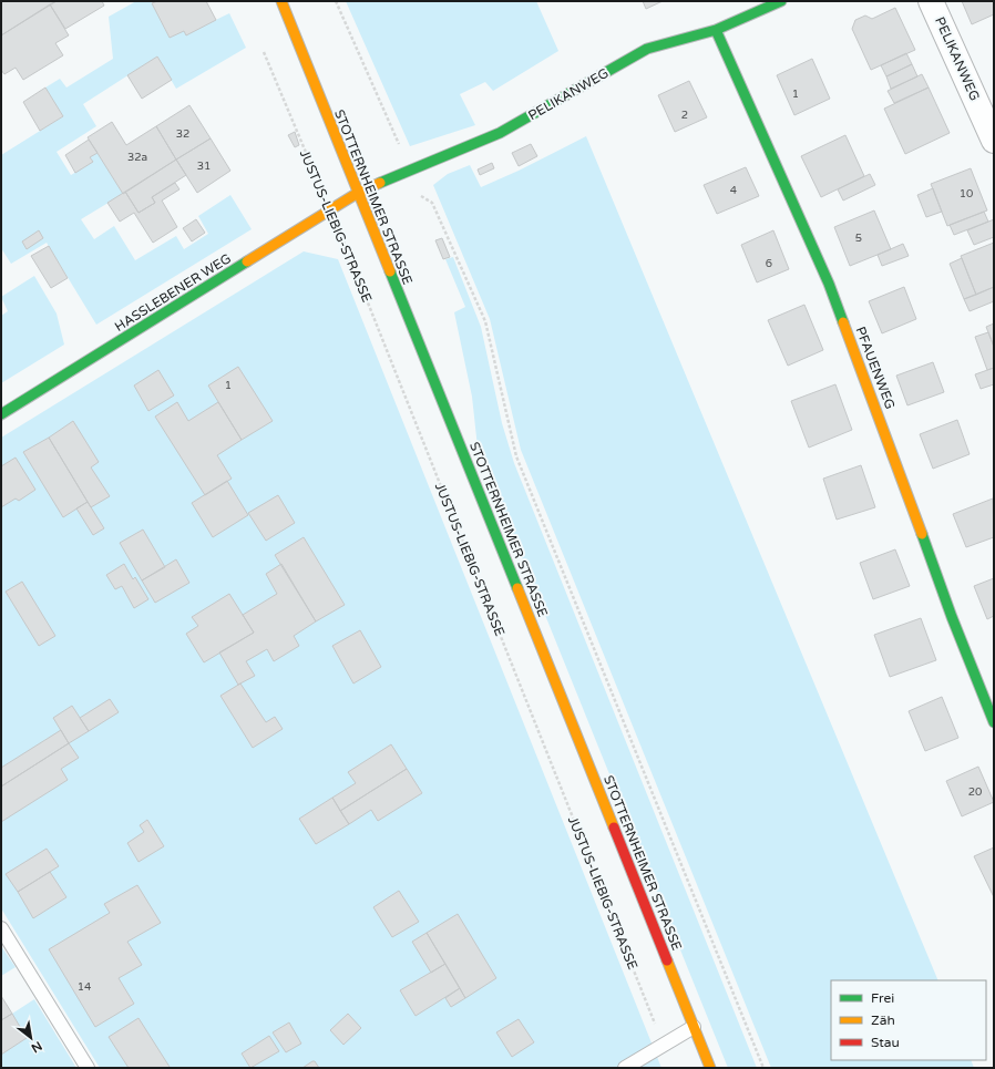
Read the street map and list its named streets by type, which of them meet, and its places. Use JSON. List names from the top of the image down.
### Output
{
  "streets": {
    "street": [
      "PELIKANWEG",
      "STOTTERNHEIMER STRASSE",
      "HASSLEBENER WEG",
      "PFAUENWEG"
    ],
    "path": ["JUSTUS-LIEBIG-STRASSE"]
  },
  "crossings": [
    ["PELIKANWEG", "STOTTERNHEIMER STRASSE"],
    ["PELIKANWEG", "HASSLEBENER WEG"],
    ["PELIKANWEG", "PFAUENWEG"],
    ["STOTTERNHEIMER STRASSE", "HASSLEBENER WEG"],
    ["JUSTUS-LIEBIG-STRASSE", "HASSLEBENER WEG"]
  ],
  "house_numbers": [
    "1",
    "2",
    "32",
    "32a",
    "31",
    "4",
    "10",
    "5",
    "6",
    "1",
    "20",
    "14"
  ],
  "legend": ["Frei", "Zäh", "Stau"],
  "north": "bottom right"
}
